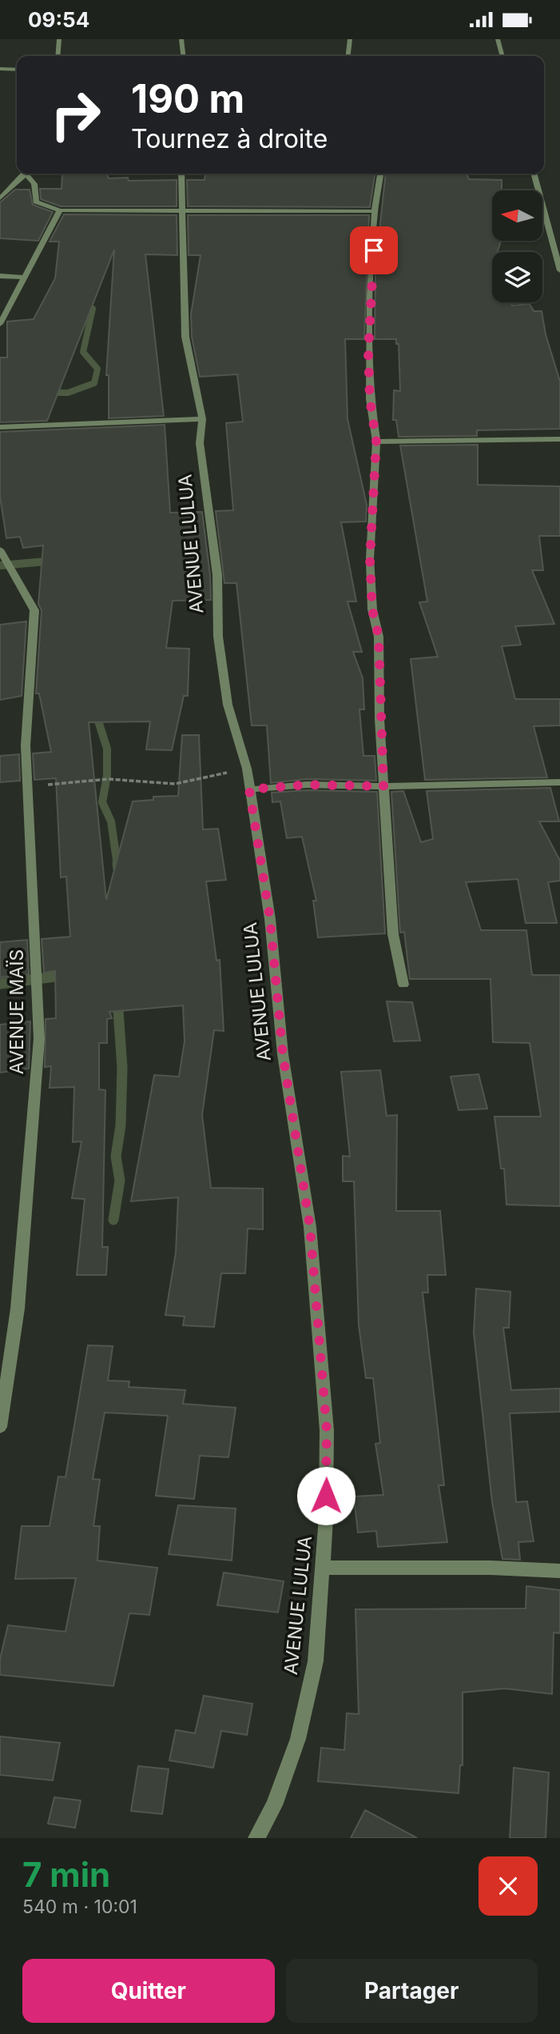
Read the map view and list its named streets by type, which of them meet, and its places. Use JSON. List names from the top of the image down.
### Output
{
  "streets": {
    "street": ["AVENUE LULUA", "AVENUE MAÏS"]
  },
  "north": "left",
  "page": {
    "status": "09:54",
    "turn": ["190 m", "Tournez à droite"],
    "heading": ["7 min", "540 m · 10:01"],
    "buttons": ["Quitter", "Partager"]
  }
}
